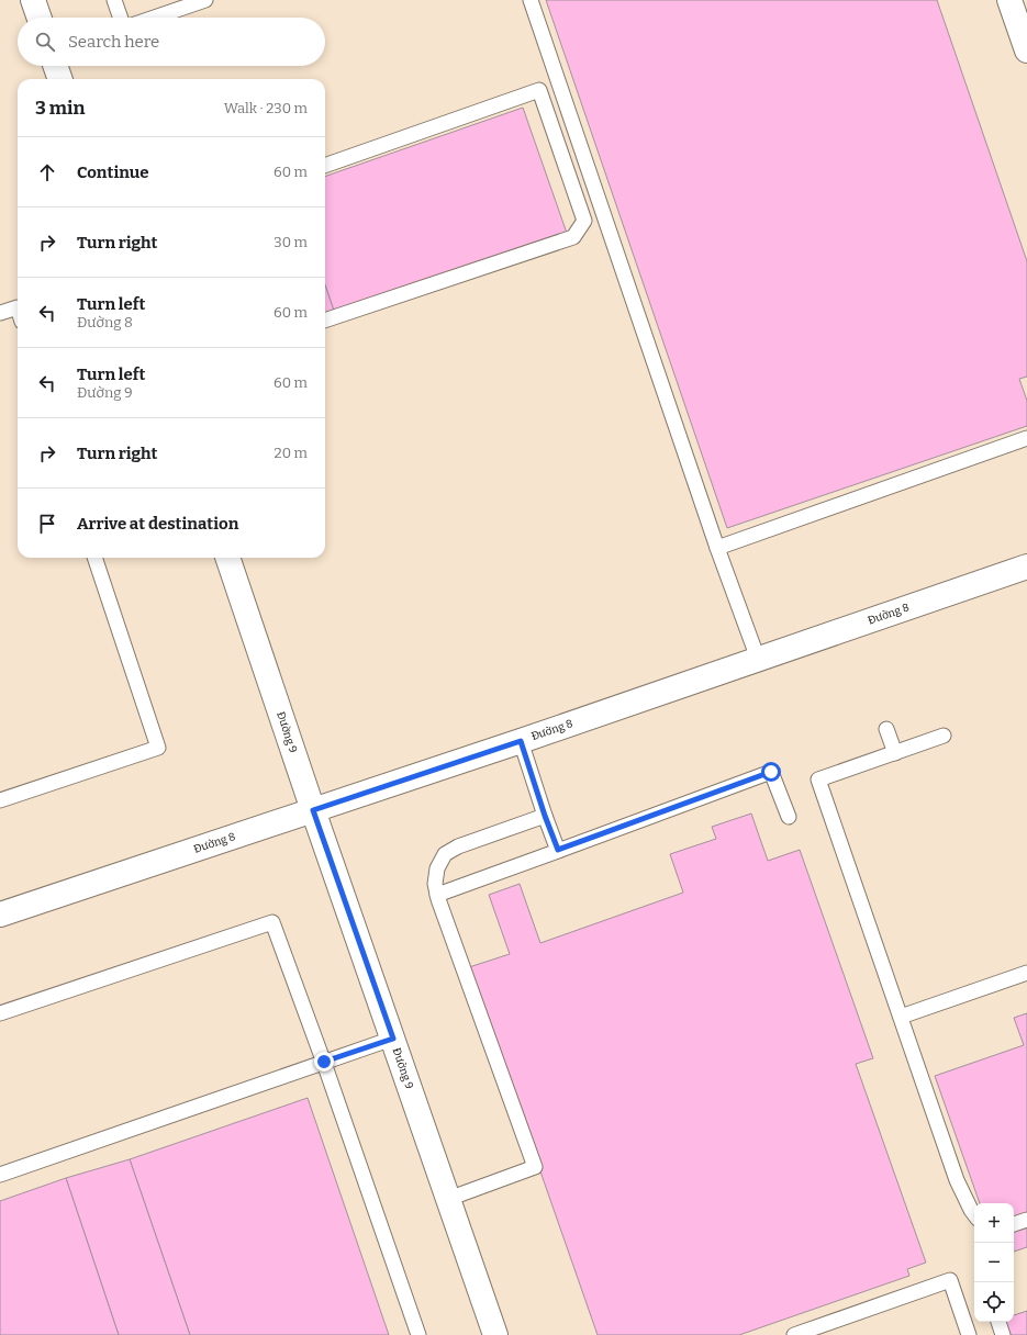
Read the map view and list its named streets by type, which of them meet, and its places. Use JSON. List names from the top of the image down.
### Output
{
  "streets": {
    "street": ["Đường 8", "Đường 9"]
  },
  "crossings": [
    ["Đường 8", "Đường 9"]
  ],
  "page": {
    "search": "Search here",
    "heading": ["3 min", "Walk · 230 m"],
    "list": [
      ["Continue", "60 m"],
      ["Turn right", "30 m"],
      ["Turn left", "Đường 8", "60 m"],
      ["Turn left", "Đường 9", "60 m"],
      ["Turn right", "20 m"],
      "Arrive at destination"
    ],
    "map_buttons": ["+", "−"]
  }
}
